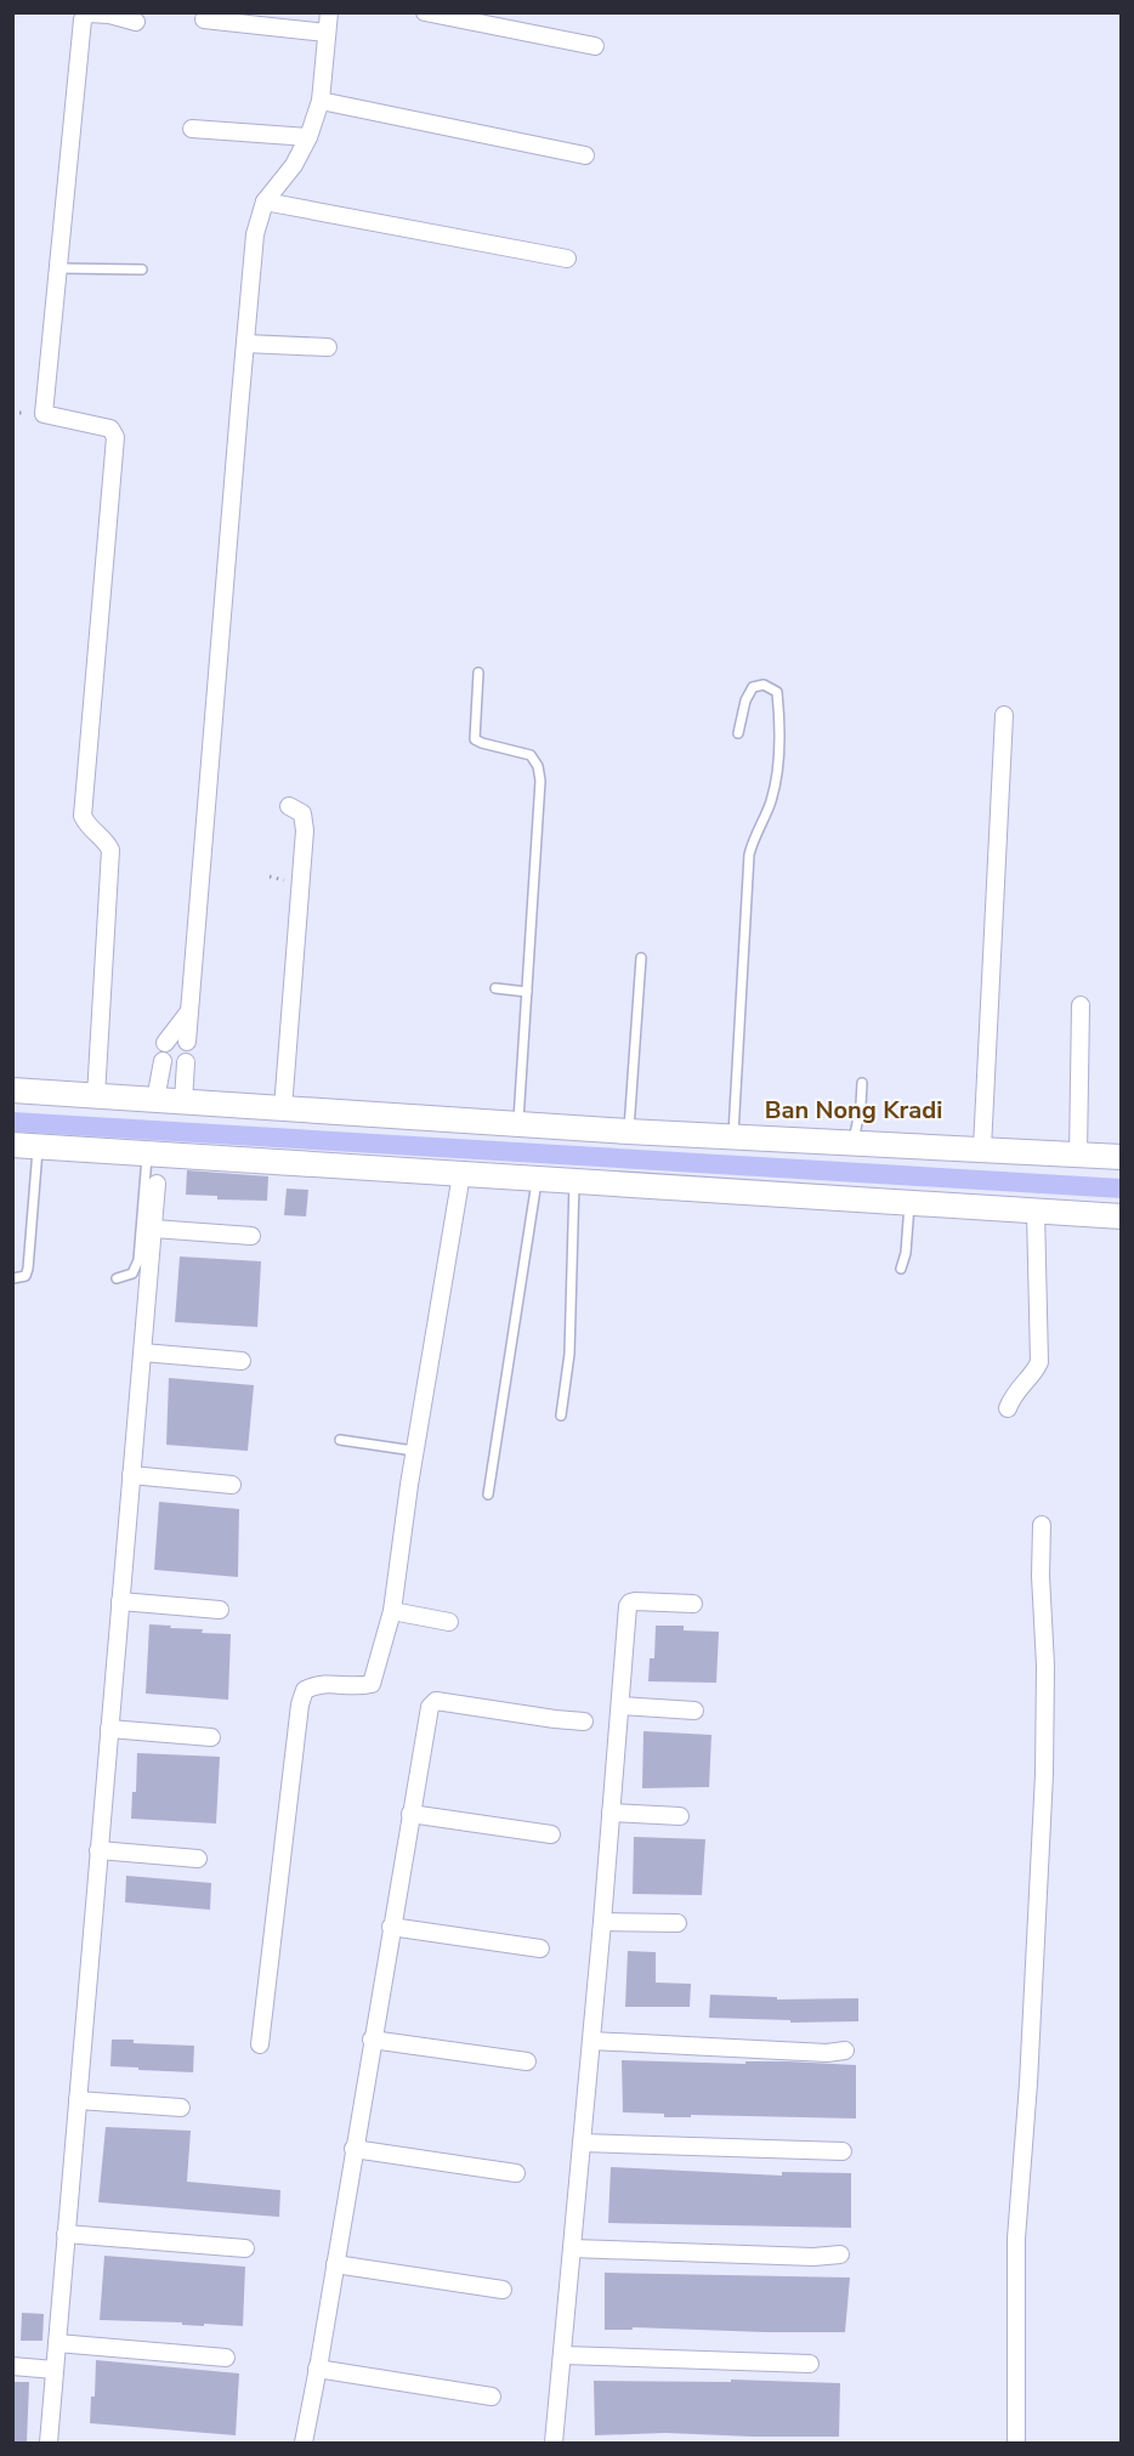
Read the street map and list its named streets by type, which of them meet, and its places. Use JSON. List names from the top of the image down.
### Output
{
  "districts": ["Ban Nong Kradi"]
}
